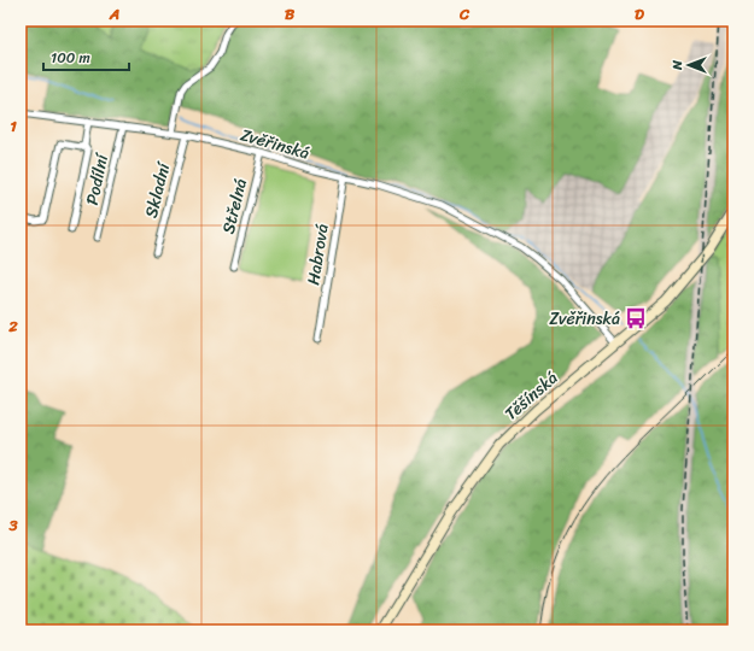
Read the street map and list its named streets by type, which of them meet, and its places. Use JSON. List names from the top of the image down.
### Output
{
  "streets": {
    "main road": ["Těšínská"],
    "street": [
      "Zvěřinská",
      "Podílní",
      "Skladní",
      "Střelná",
      "Habrová"
    ]
  },
  "crossings": [
    ["Zvěřinská", "Podílní"],
    ["Zvěřinská", "Skladní"],
    ["Zvěřinská", "Střelná"],
    ["Zvěřinská", "Habrová"],
    ["Zvěřinská", "Těšínská"]
  ],
  "places": {
    "bus stop": ["Zvěřinská"]
  },
  "scale_bar": "100 m",
  "north": "left",
  "grid": {
    "columns": [
      "A",
      "B",
      "C",
      "D"
    ],
    "rows": ["1", "2", "3"]
  }
}
